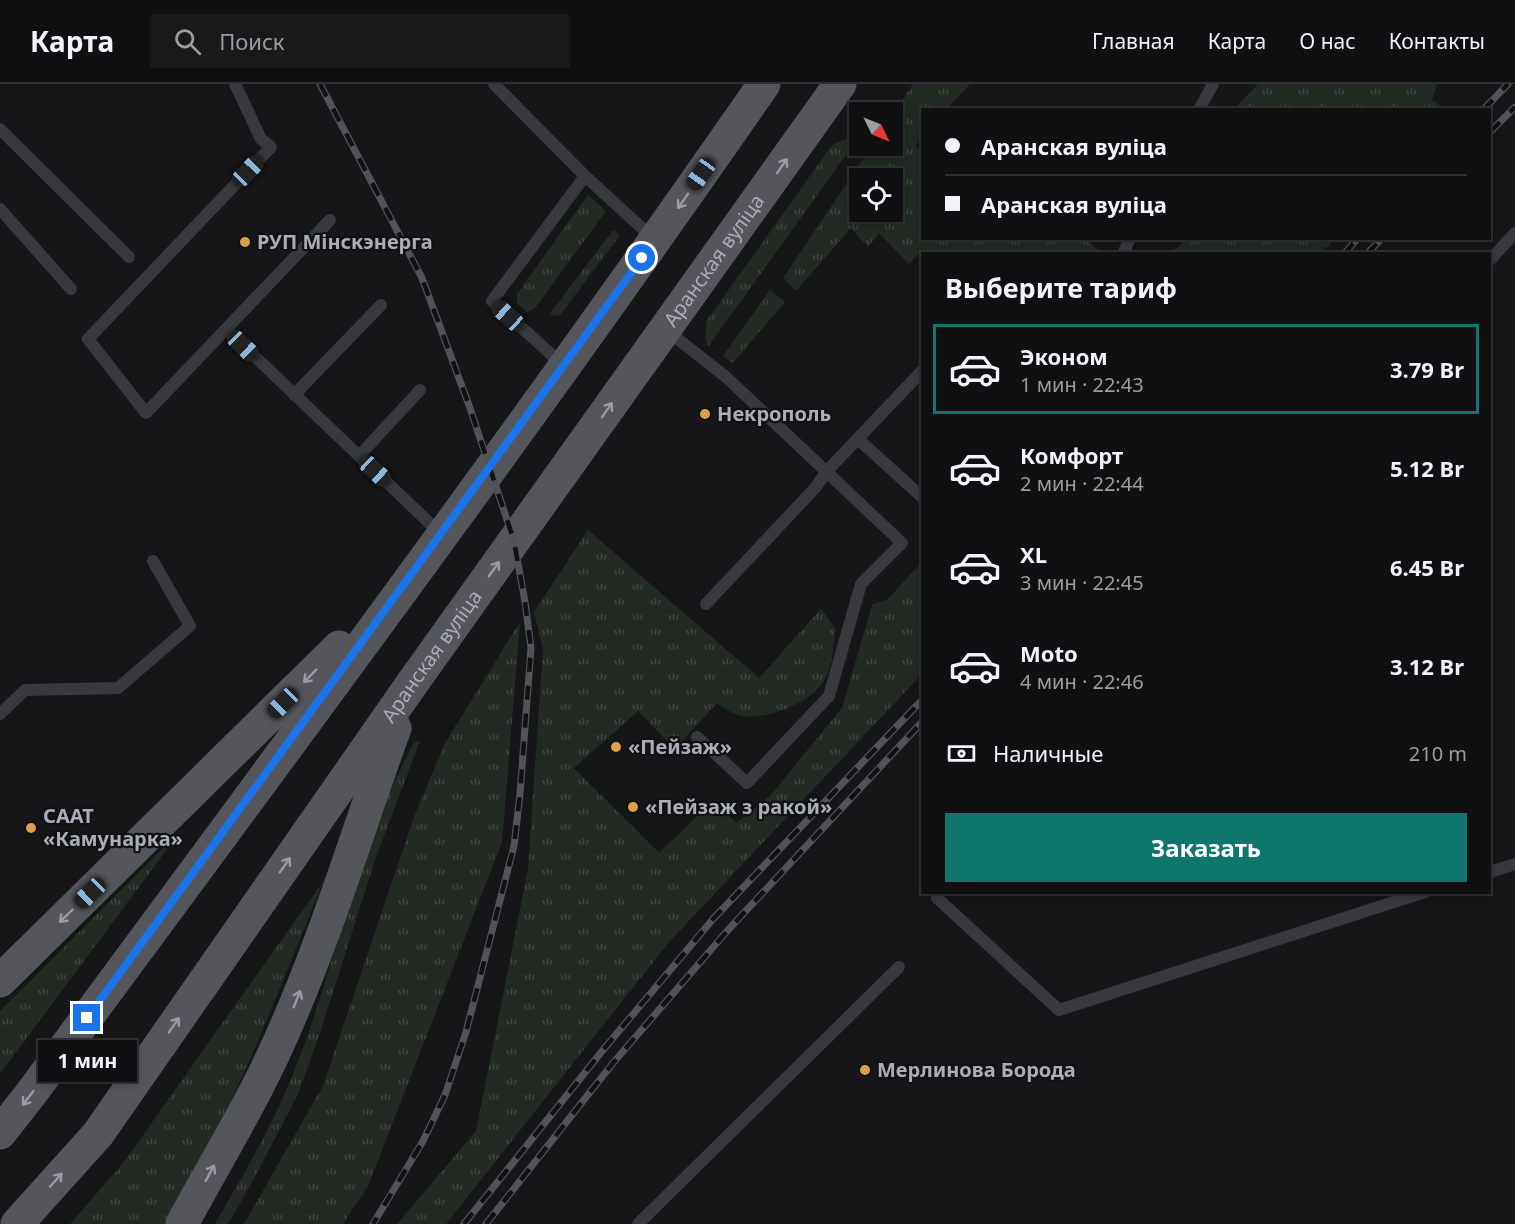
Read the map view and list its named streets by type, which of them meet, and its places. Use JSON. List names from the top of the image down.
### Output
{
  "streets": {
    "main road": ["Аранская вуліца"]
  },
  "places": [
    "РУП Мінскэнерга",
    "Некрополь",
    "«Пейзаж»",
    "«Пейзаж з ракой»",
    "СААТ «Камунарка»",
    "Мерлинова Борода"
  ],
  "north": "bottom right",
  "page": {
    "header": "Карта",
    "search": "Поиск",
    "nav": [
      "Главная",
      "Карта",
      "О нас",
      "Контакты"
    ],
    "banner": ["Аранская вуліца", "Аранская вуліца"],
    "heading": "Выберите тариф",
    "list": [
      {
        "name": "Эконом",
        "note": "1 мин · 22:43",
        "value": "3.79 Br"
      },
      {
        "name": "Комфорт",
        "note": "2 мин · 22:44",
        "value": "5.12 Br"
      },
      {
        "name": "XL",
        "note": "3 мин · 22:45",
        "value": "6.45 Br"
      },
      {
        "name": "Moto",
        "note": "4 мин · 22:46",
        "value": "3.12 Br"
      }
    ],
    "pay": ["Наличные", "210 m"],
    "buttons": "Заказать",
    "bubble": "1 мин"
  }
}
